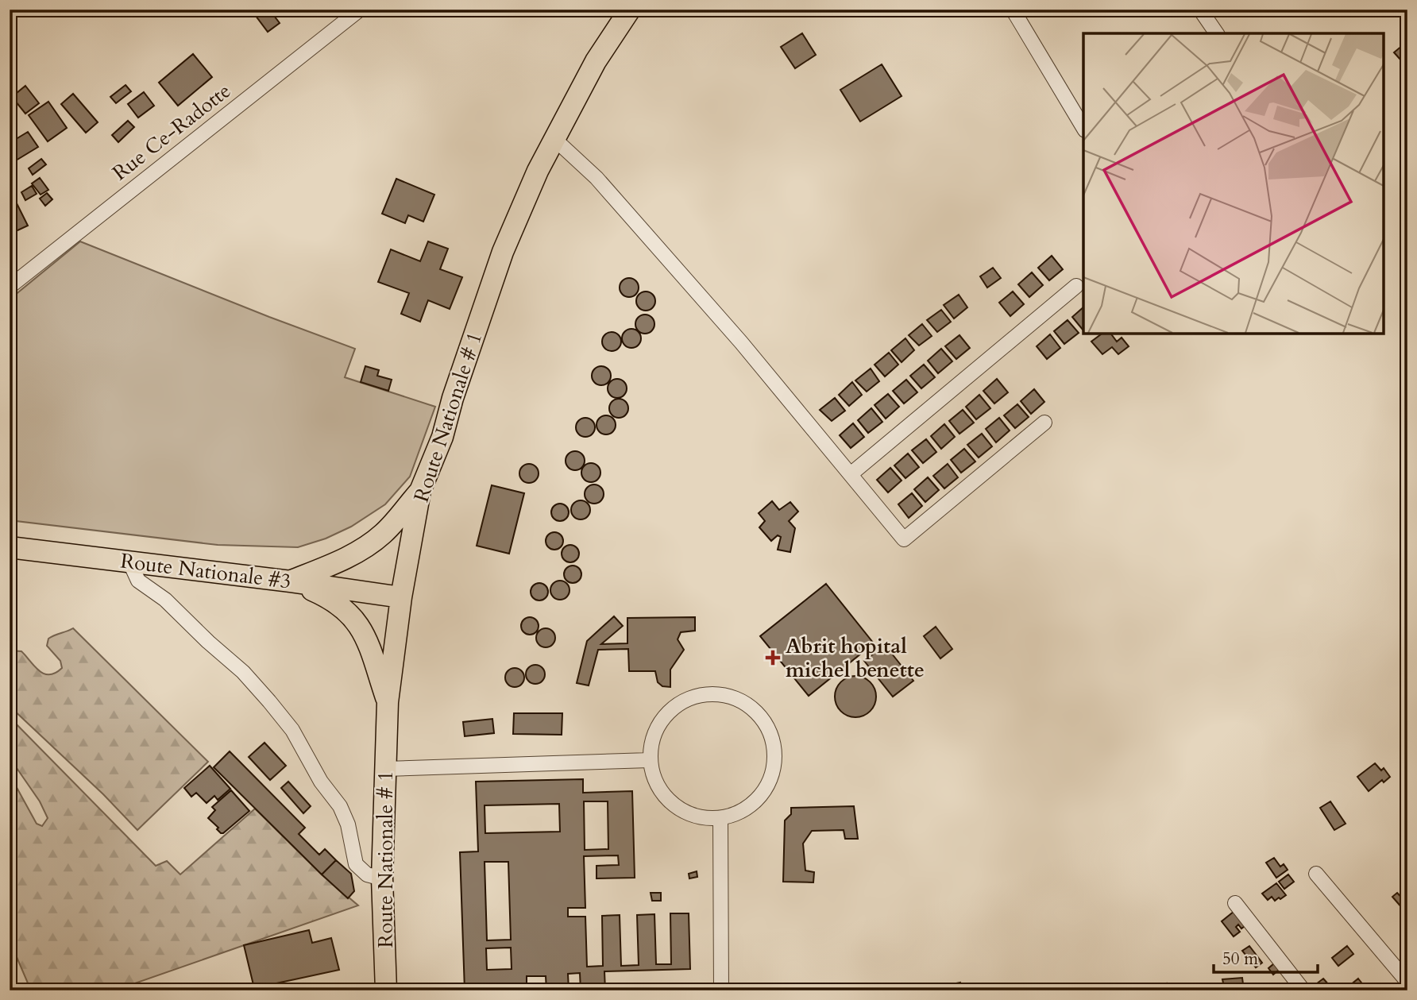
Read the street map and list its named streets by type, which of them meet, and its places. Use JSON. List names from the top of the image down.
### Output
{
  "streets": {
    "main road": ["Route Nationale # 1", "Route Nationale #3"],
    "street": ["Rue Ce-Radotte"]
  },
  "crossings": [
    ["Route Nationale # 1", "Route Nationale #3"]
  ],
  "places": {
    "health": ["Abrit hopital michel benette"]
  },
  "scale_bar": "50 m"
}
